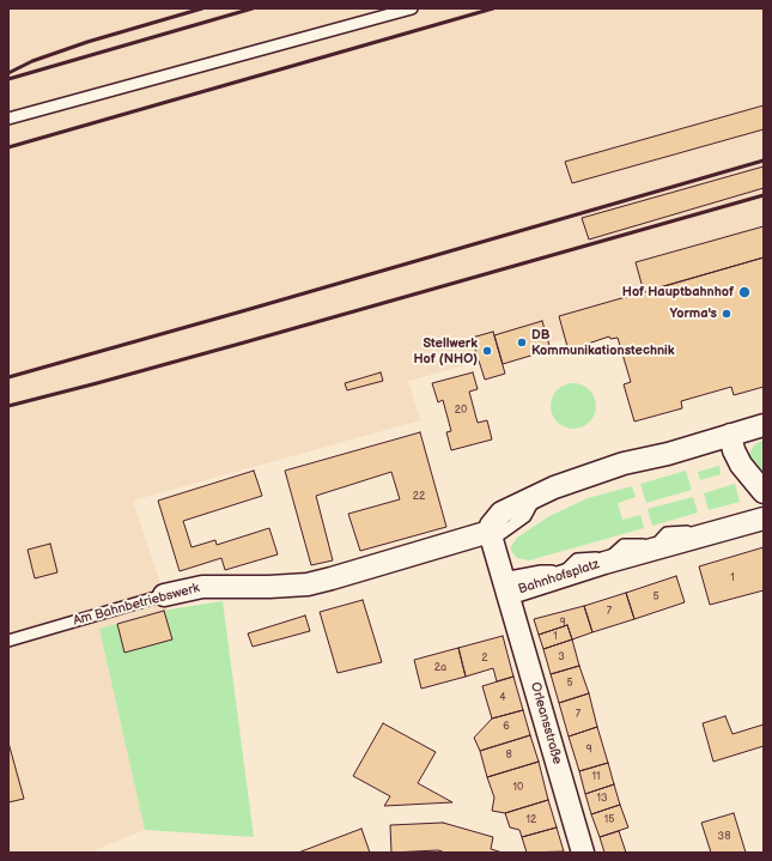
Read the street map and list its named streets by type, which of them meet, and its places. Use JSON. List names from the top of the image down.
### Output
{
  "streets": {
    "street": ["Bahnhofsplatz", "Am Bahnbetriebswerk", "Orleansstraße"]
  },
  "crossings": [
    ["Bahnhofsplatz", "Am Bahnbetriebswerk"],
    ["Bahnhofsplatz", "Orleansstraße"]
  ],
  "places": [
    "Hof Hauptbahnhof",
    "Yorma's",
    "DB Kommunikationstechnik",
    "Stellwerk Hof (NHO)"
  ],
  "house_numbers": [
    "20",
    "22",
    "1",
    "5",
    "7",
    "9",
    "1",
    "3",
    "2",
    "2a",
    "5",
    "4",
    "7",
    "6",
    "9",
    "8",
    "11",
    "10",
    "13",
    "12",
    "15",
    "38"
  ]
}
